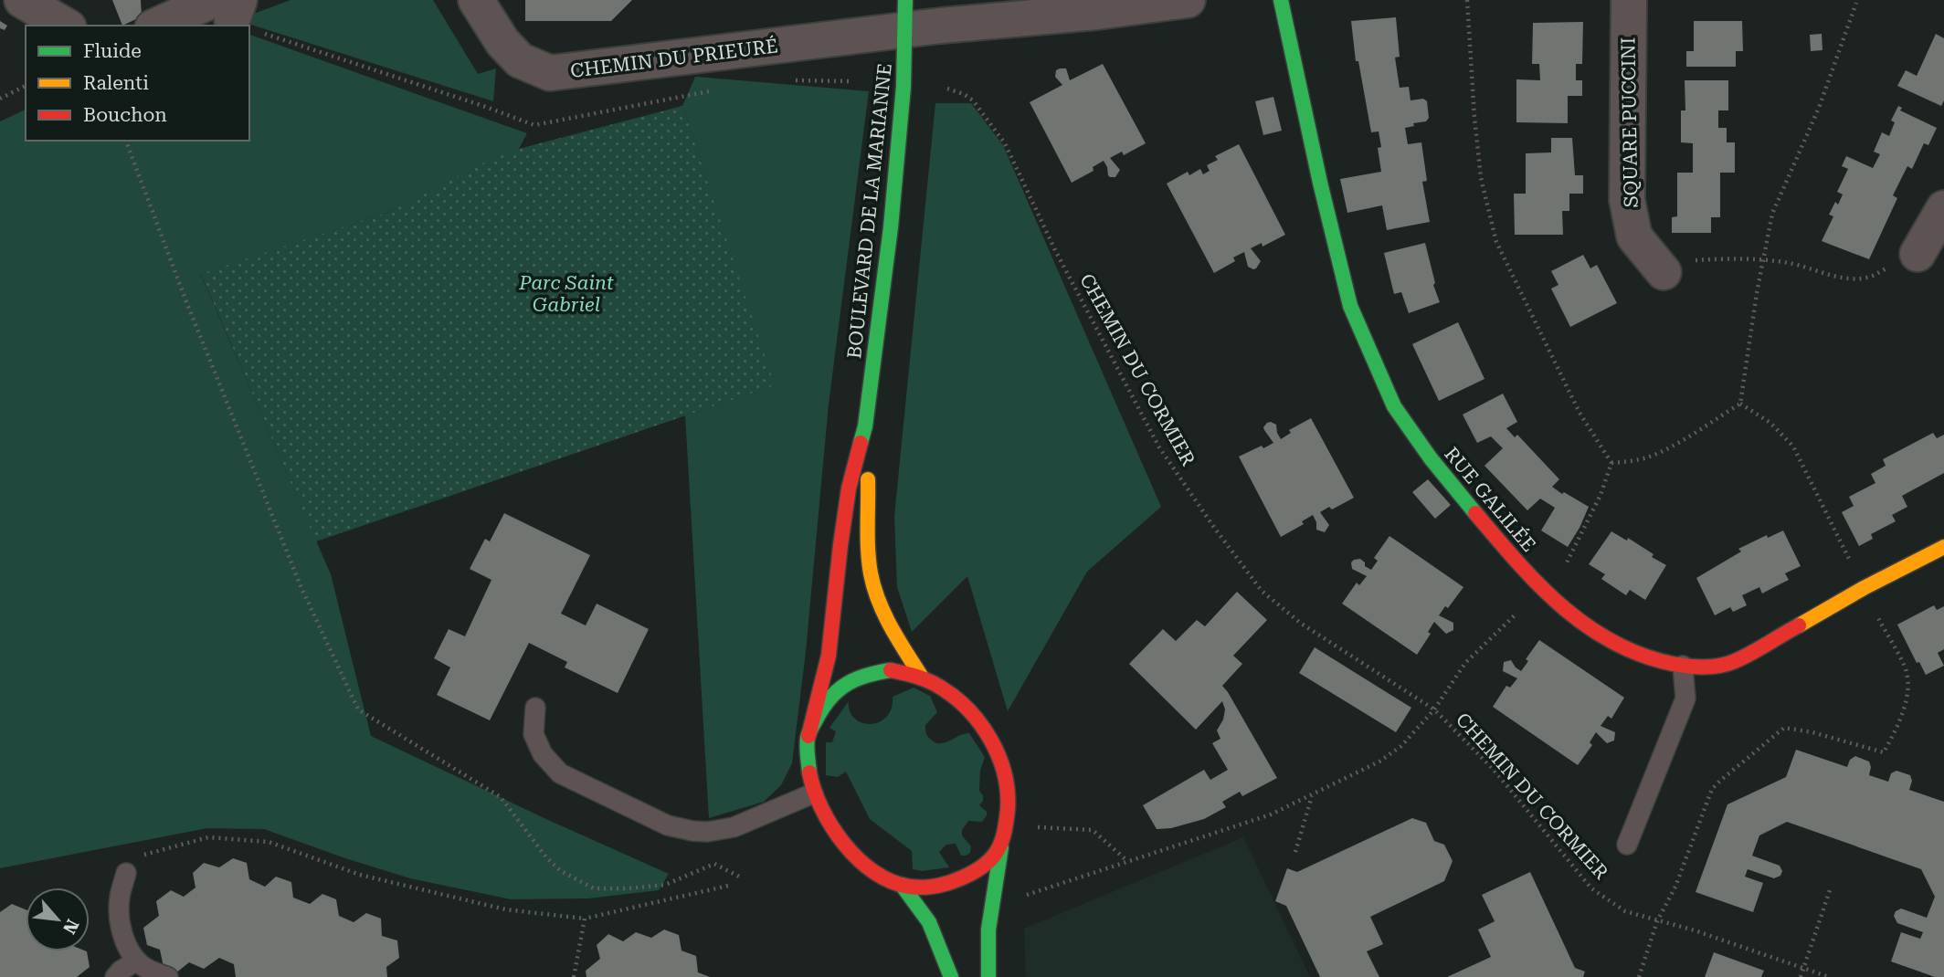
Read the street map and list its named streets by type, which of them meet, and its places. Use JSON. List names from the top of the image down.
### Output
{
  "streets": {
    "street": [
      "CHEMIN DU PRIEURÉ",
      "SQUARE PUCCINI",
      "BOULEVARD DE LA MARIANNE",
      "RUE GALILÉE"
    ],
    "path": ["CHEMIN DU CORMIER"]
  },
  "crossings": [
    ["CHEMIN DU PRIEURÉ", "BOULEVARD DE LA MARIANNE"]
  ],
  "parks": ["Parc Saint Gabriel"],
  "legend": ["Fluide", "Ralenti", "Bouchon"],
  "north": "bottom right"
}
